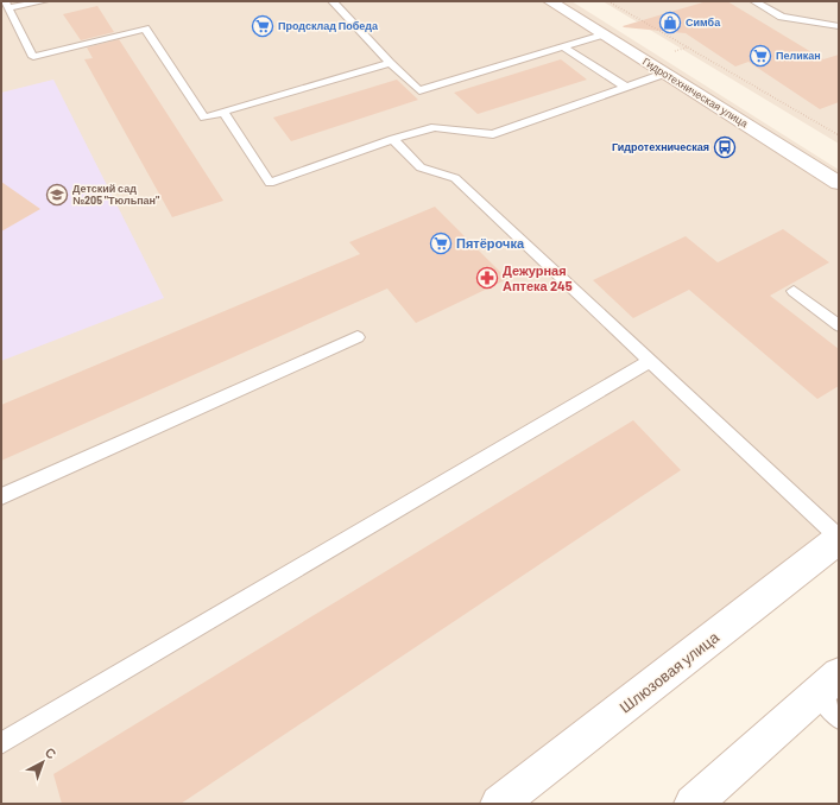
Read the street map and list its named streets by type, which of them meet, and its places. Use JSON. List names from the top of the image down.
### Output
{
  "streets": {
    "main road": ["Гидротехническая улица", "Шлюзовая улица"]
  },
  "places": {
    "shop": ["Симба"],
    "supermarket": ["Продсклад Победа", "Пеликан", "Пятёрочка"],
    "bus stop": ["Гидротехническая"],
    "school or university": ["Детский сад №205 \"Тюльпан\""],
    "pharmacy": ["Дежурная Аптека 245"]
  },
  "north": "top right"
}
